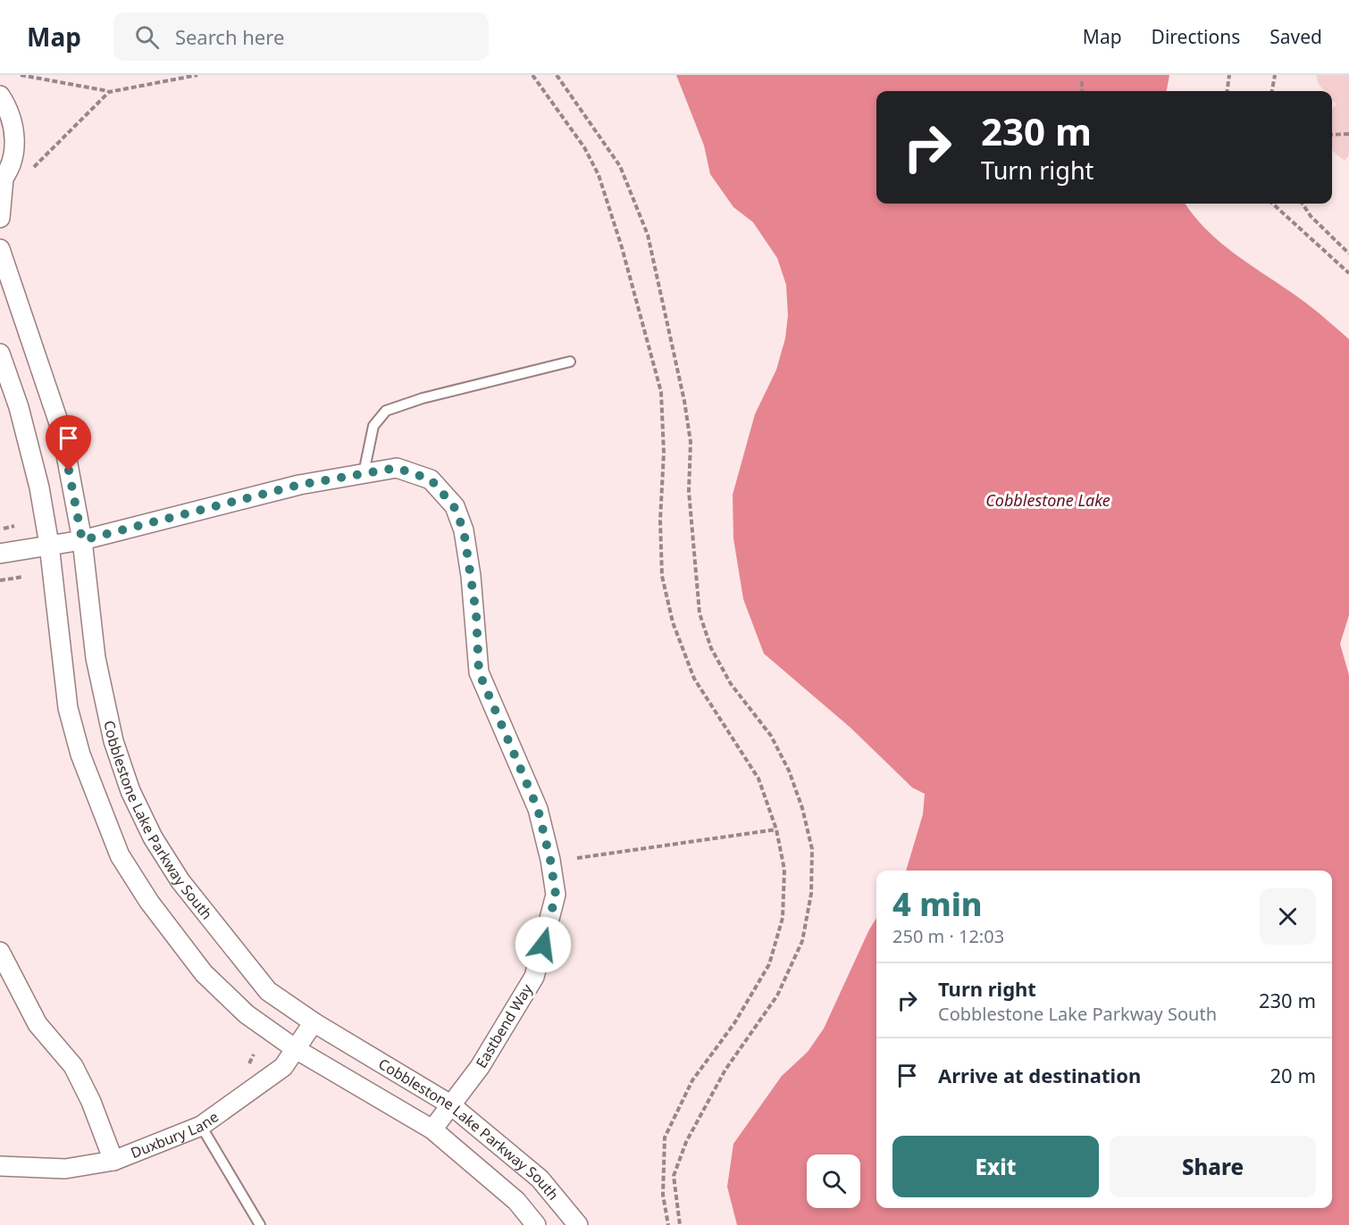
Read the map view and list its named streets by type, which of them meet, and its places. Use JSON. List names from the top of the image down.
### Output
{
  "streets": {
    "street": ["Cobblestone Lake Parkway South", "Eastbend Way", "Duxbury Lane"]
  },
  "crossings": [
    ["Cobblestone Lake Parkway South", "Eastbend Way"],
    ["Cobblestone Lake Parkway South", "Duxbury Lane"]
  ],
  "water": ["Cobblestone Lake"],
  "page": {
    "header": "Map",
    "search": "Search here",
    "nav": ["Map", "Directions", "Saved"],
    "turn": ["230 m", "Turn right"],
    "heading": ["4 min", "250 m · 12:03"],
    "list": [
      {
        "name": "Turn right",
        "note": "Cobblestone Lake Parkway South",
        "value": "230 m"
      },
      {
        "name": "Arrive at destination",
        "value": "20 m"
      }
    ],
    "buttons": ["Exit", "Share"]
  }
}
